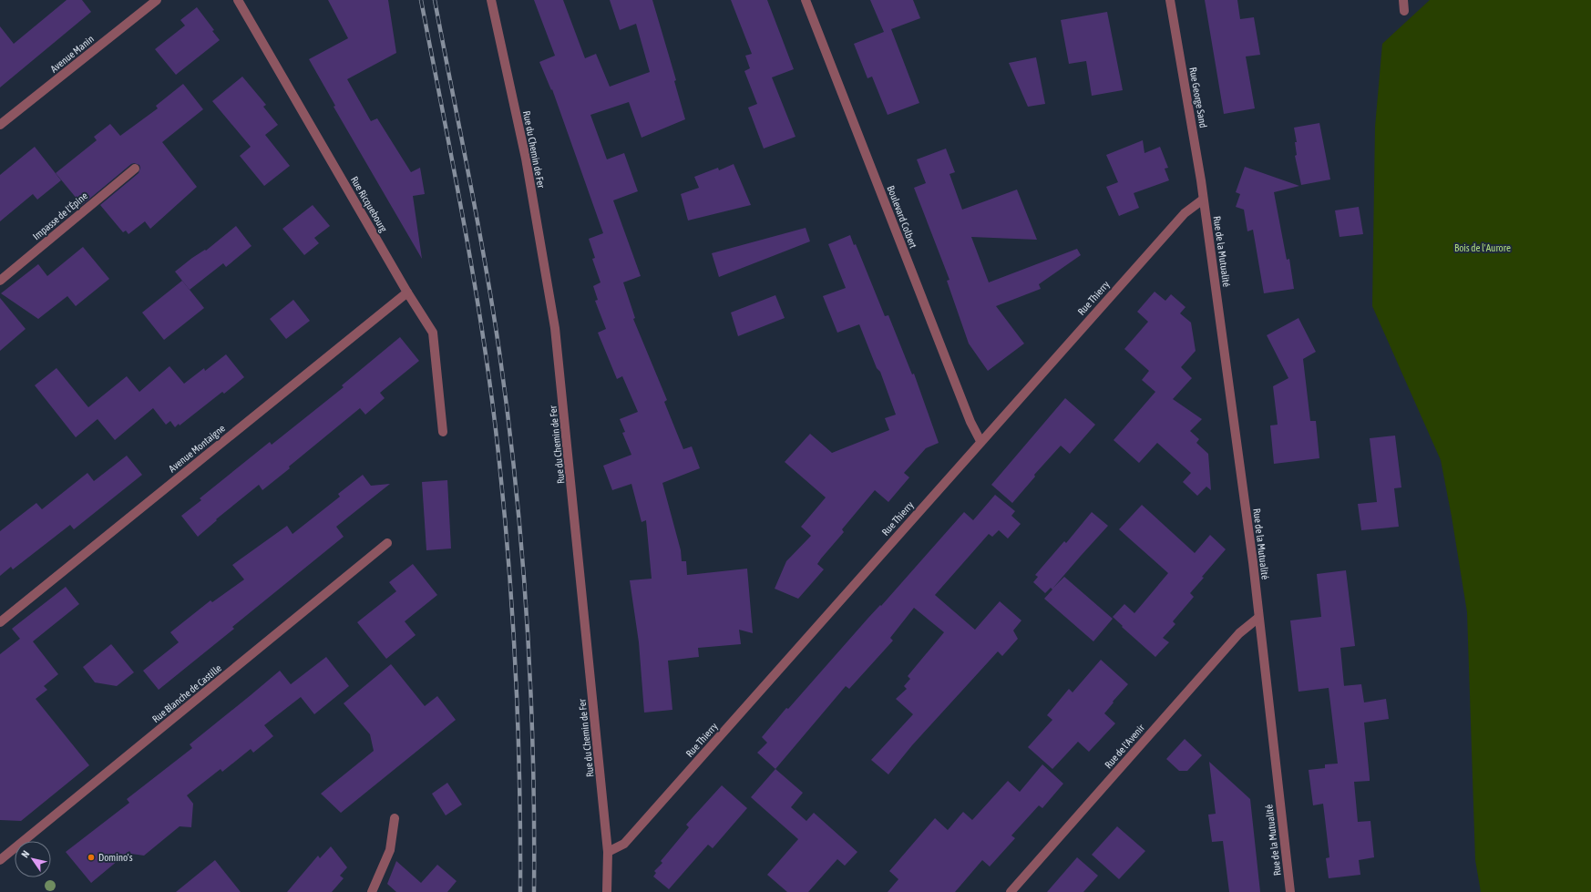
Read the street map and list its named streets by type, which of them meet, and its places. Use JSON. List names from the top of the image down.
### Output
{
  "streets": {
    "street": [
      "Avenue Manin",
      "Rue George Sand",
      "Rue du Chemin de Fer",
      "Rue Ricquebourg",
      "Impasse de l'Épine",
      "Boulevard Colbert",
      "Rue de la Mutualité",
      "Rue Thierry",
      "Avenue Montaigne",
      "Rue Blanche de Castille",
      "Rue de l'Avenir"
    ]
  },
  "crossings": [
    ["Rue George Sand", "Rue de la Mutualité"],
    ["Rue George Sand", "Rue Thierry"],
    ["Rue du Chemin de Fer", "Rue Thierry"],
    ["Rue Ricquebourg", "Avenue Montaigne"],
    ["Boulevard Colbert", "Rue Thierry"],
    ["Rue de la Mutualité", "Rue Thierry"],
    ["Rue de la Mutualité", "Rue de l'Avenir"]
  ],
  "parks": ["Bois de l'Aurore"],
  "places": ["Domino's"],
  "north": "top left"
}
